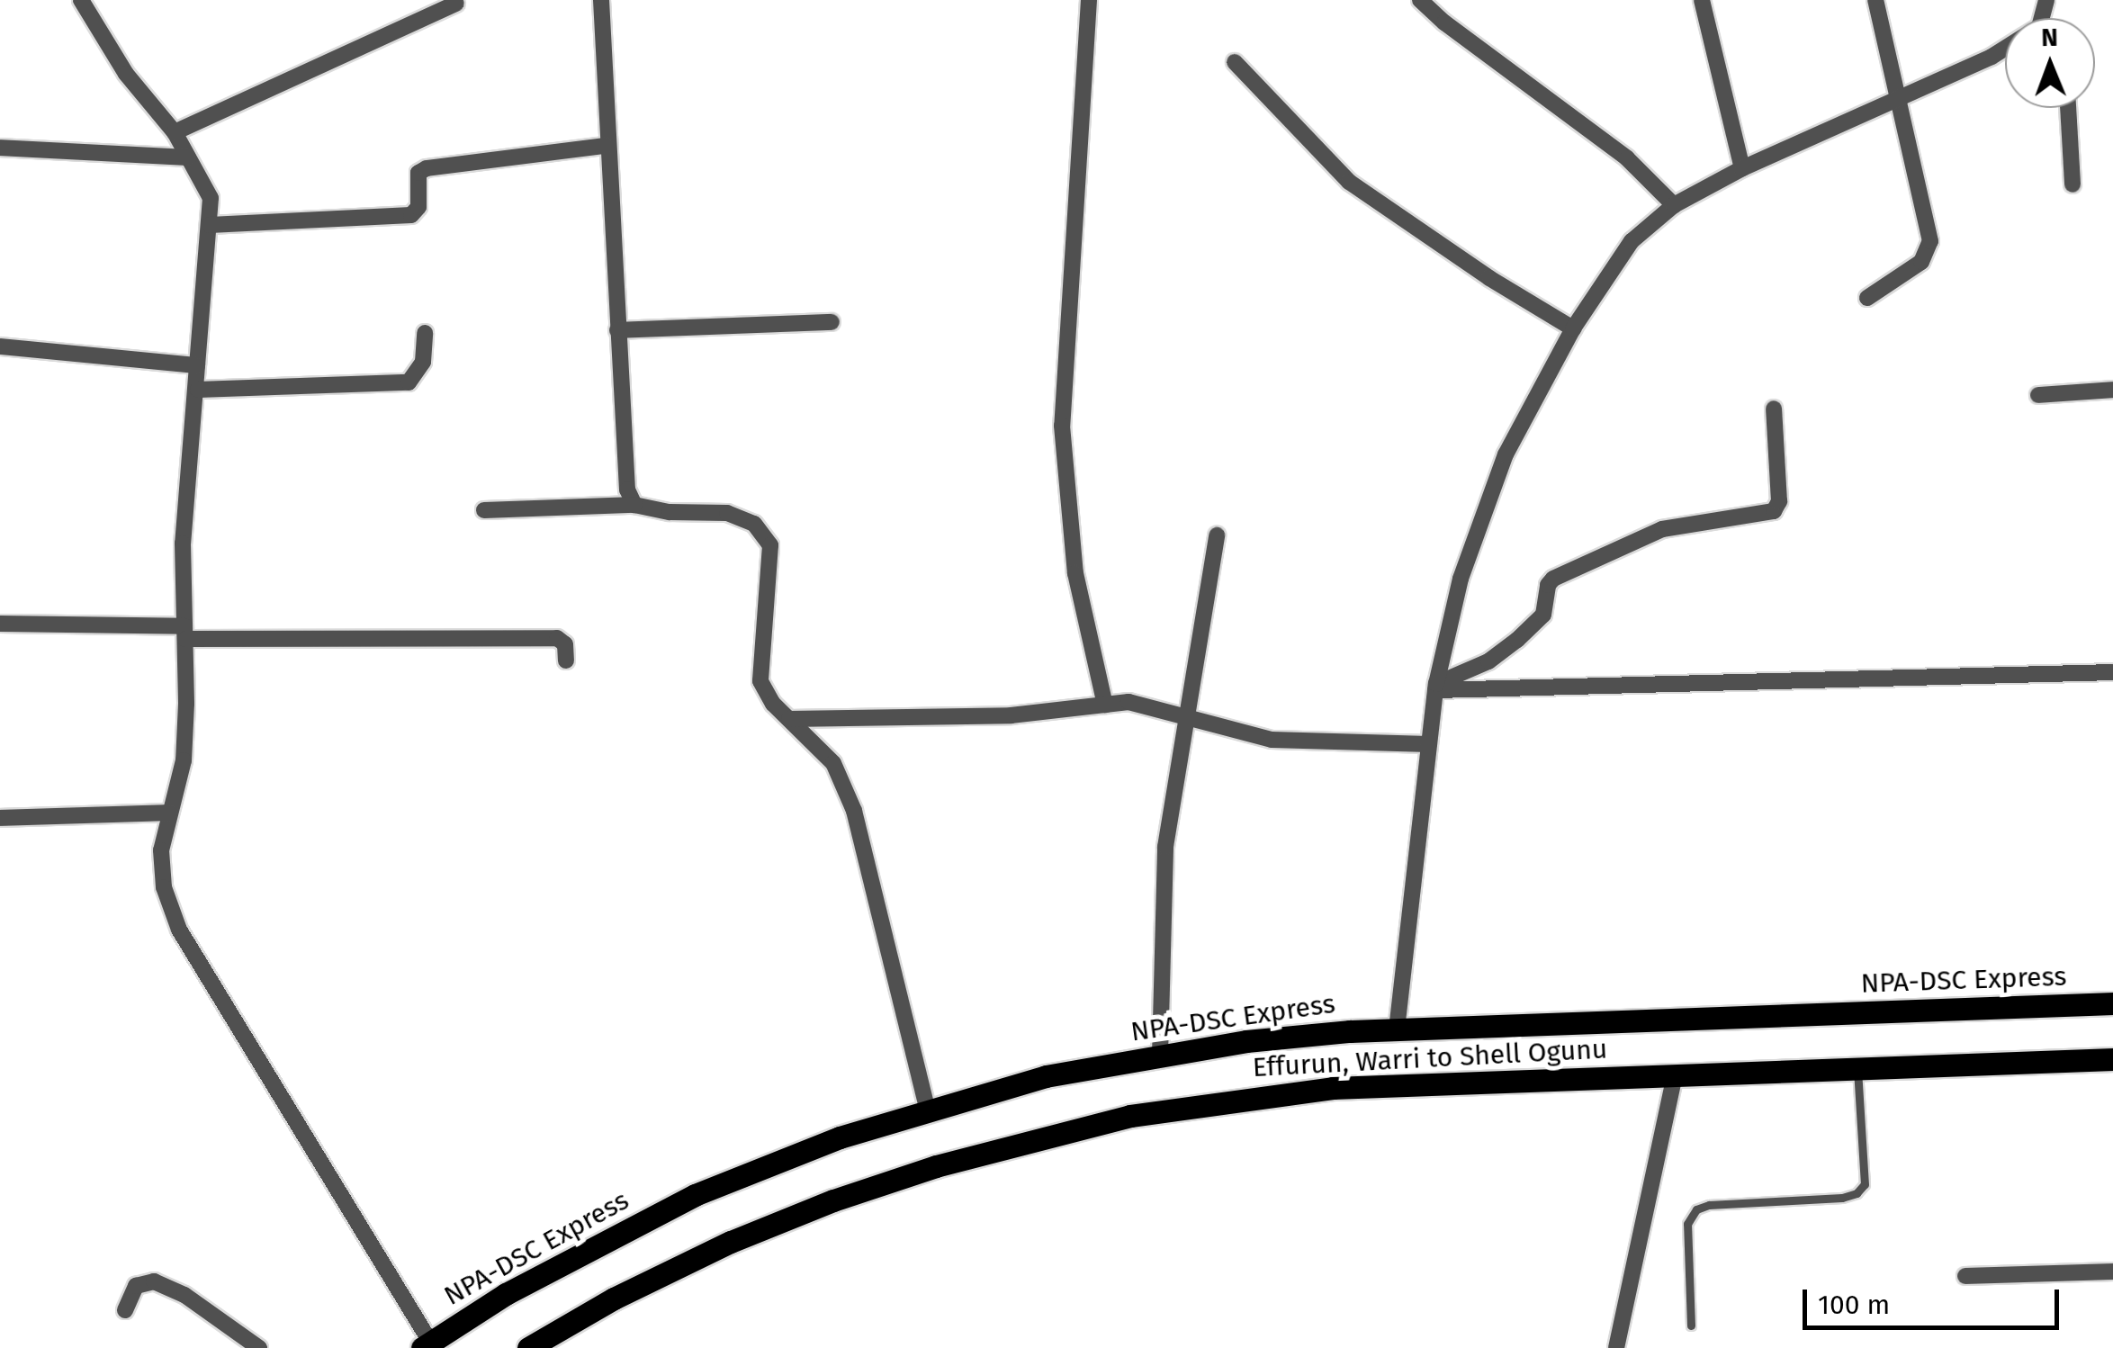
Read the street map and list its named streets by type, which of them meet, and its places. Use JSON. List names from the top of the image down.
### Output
{
  "streets": {
    "main road": ["NPA-DSC Express", "Effurun, Warri to Shell Ogunu"]
  },
  "scale_bar": "100 m",
  "north": "top"
}
